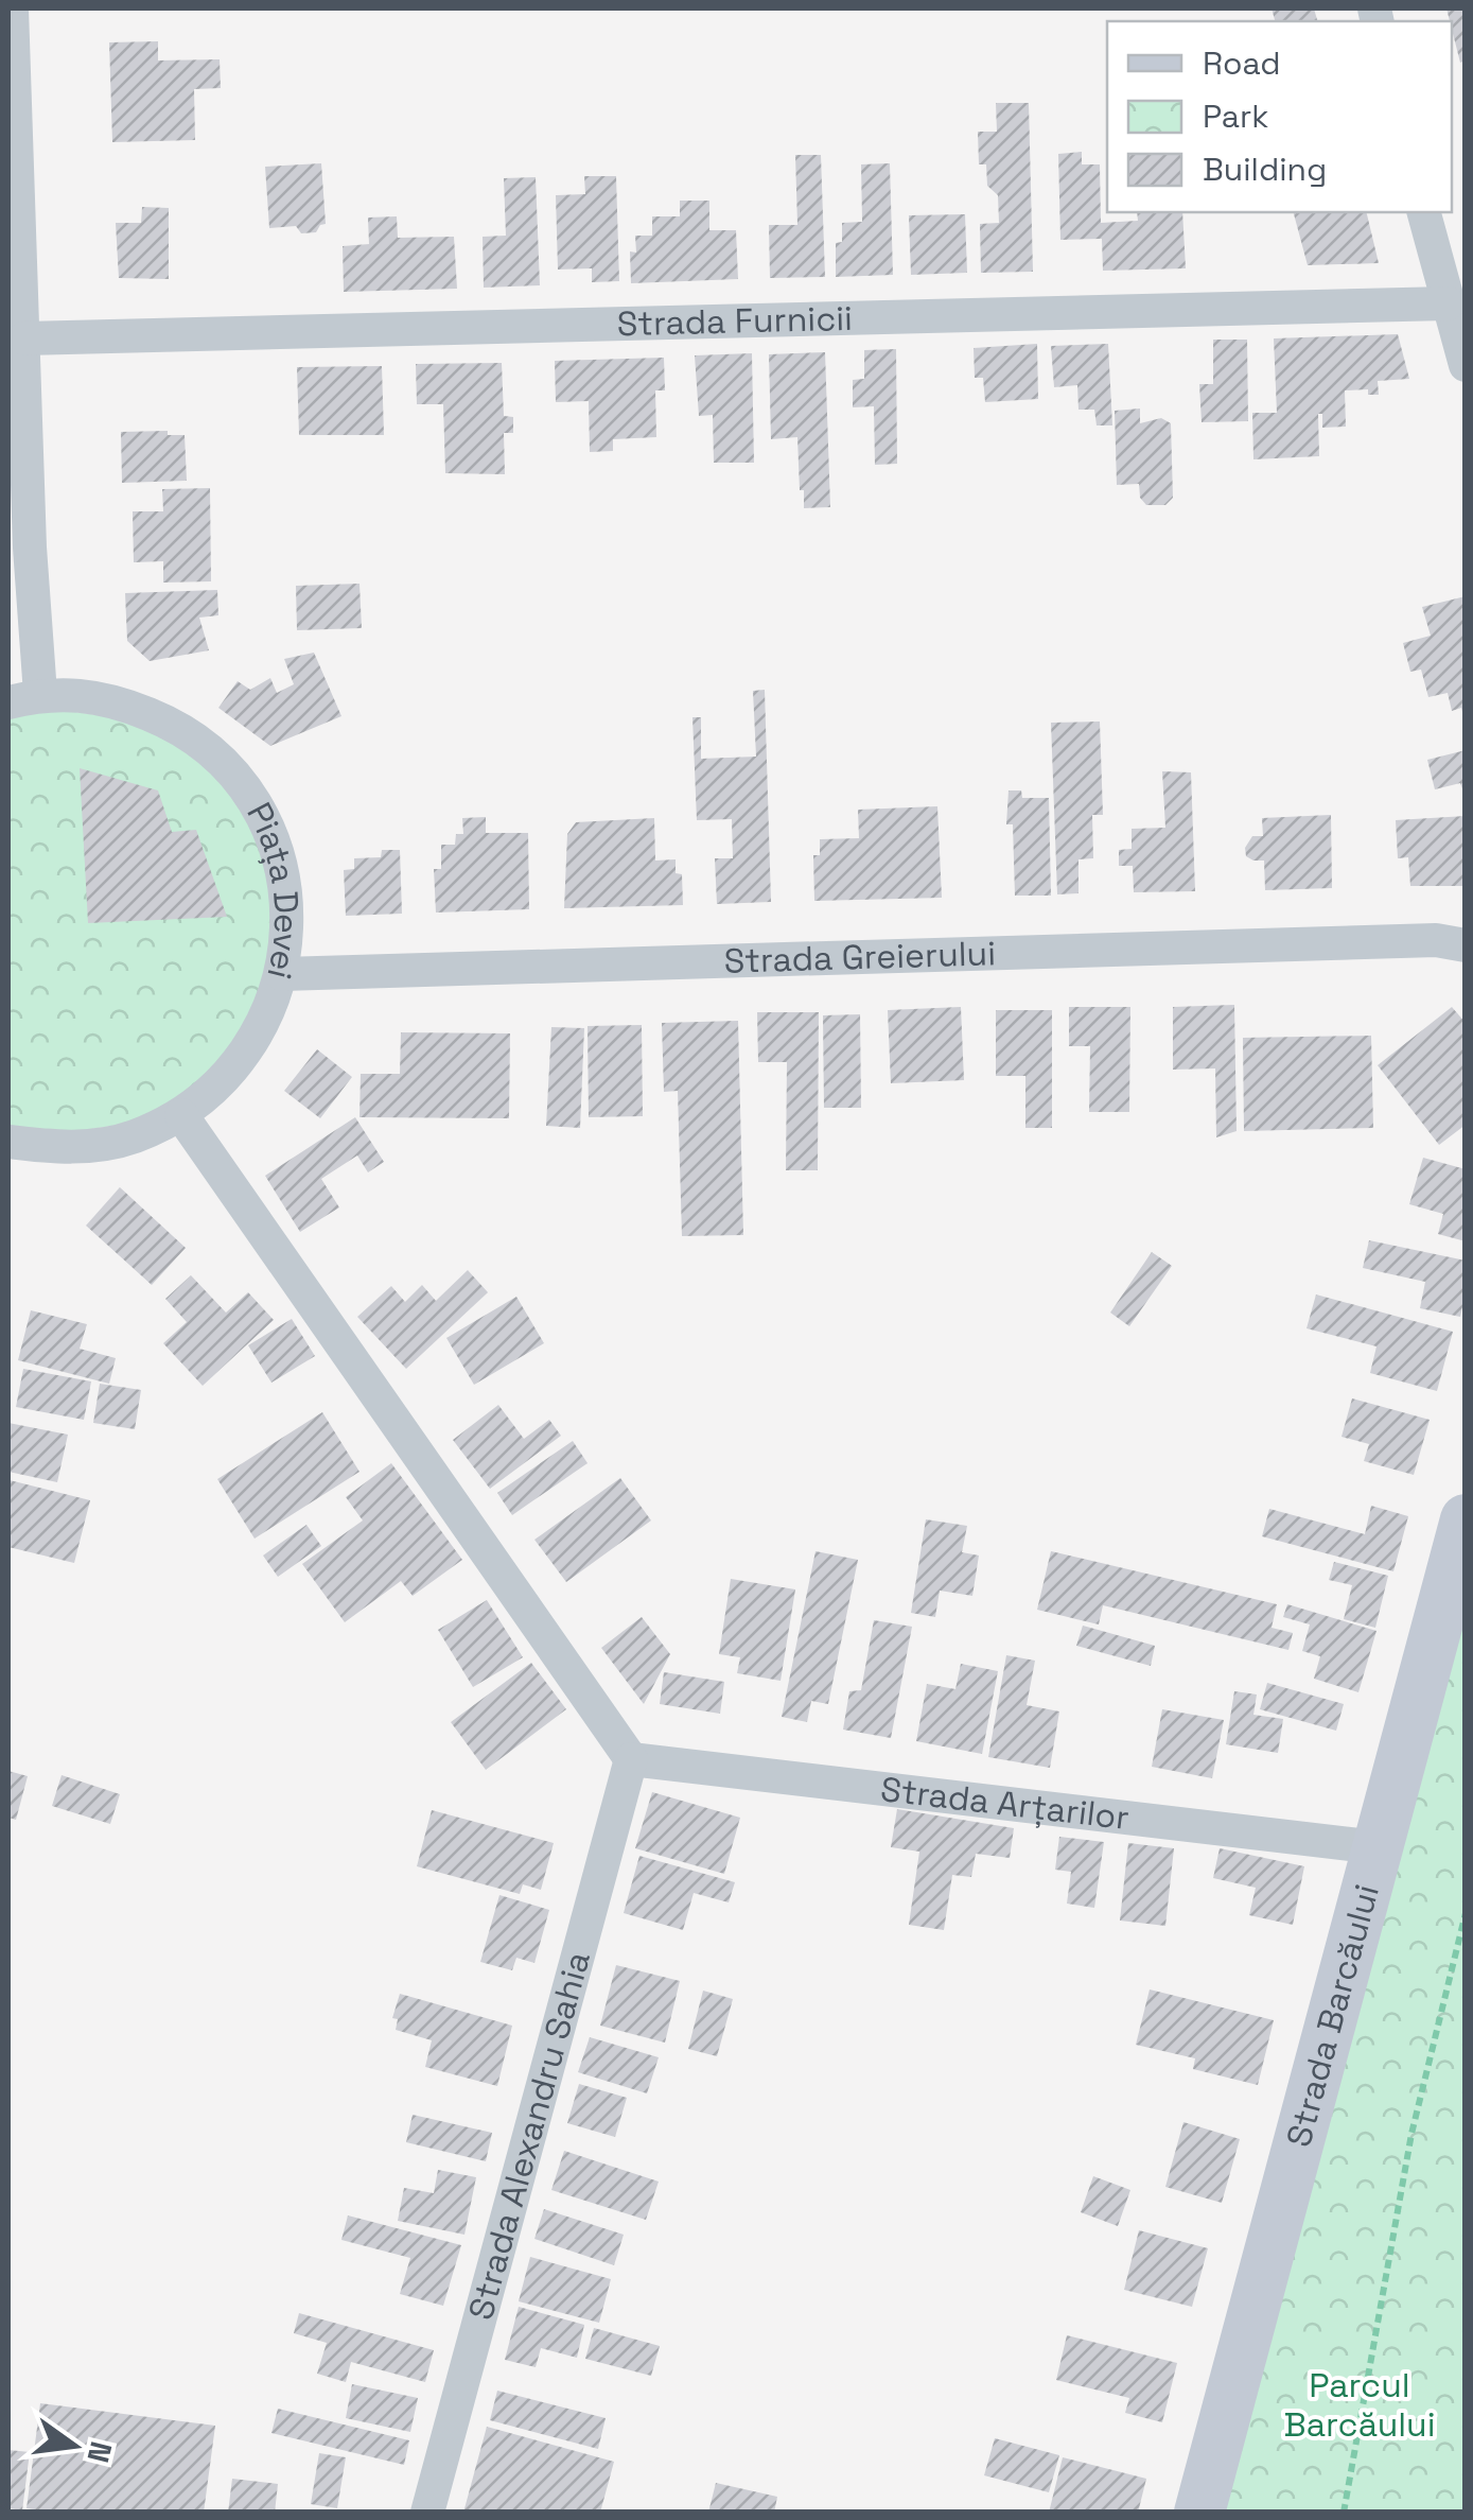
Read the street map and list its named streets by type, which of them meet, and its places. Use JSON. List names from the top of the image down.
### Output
{
  "streets": {
    "street": [
      "Strada Furnicii",
      "Piața Devei",
      "Strada Greierului",
      "Strada Arțarilor",
      "Strada Barcăului",
      "Strada Alexandru Sahia"
    ]
  },
  "crossings": [
    ["Piața Devei", "Strada Greierului"],
    ["Strada Arțarilor", "Strada Barcăului"],
    ["Strada Arțarilor", "Strada Alexandru Sahia"]
  ],
  "parks": ["Parcul Barcăului"],
  "legend": ["Road", "Park", "Building"],
  "north": "right"
}
